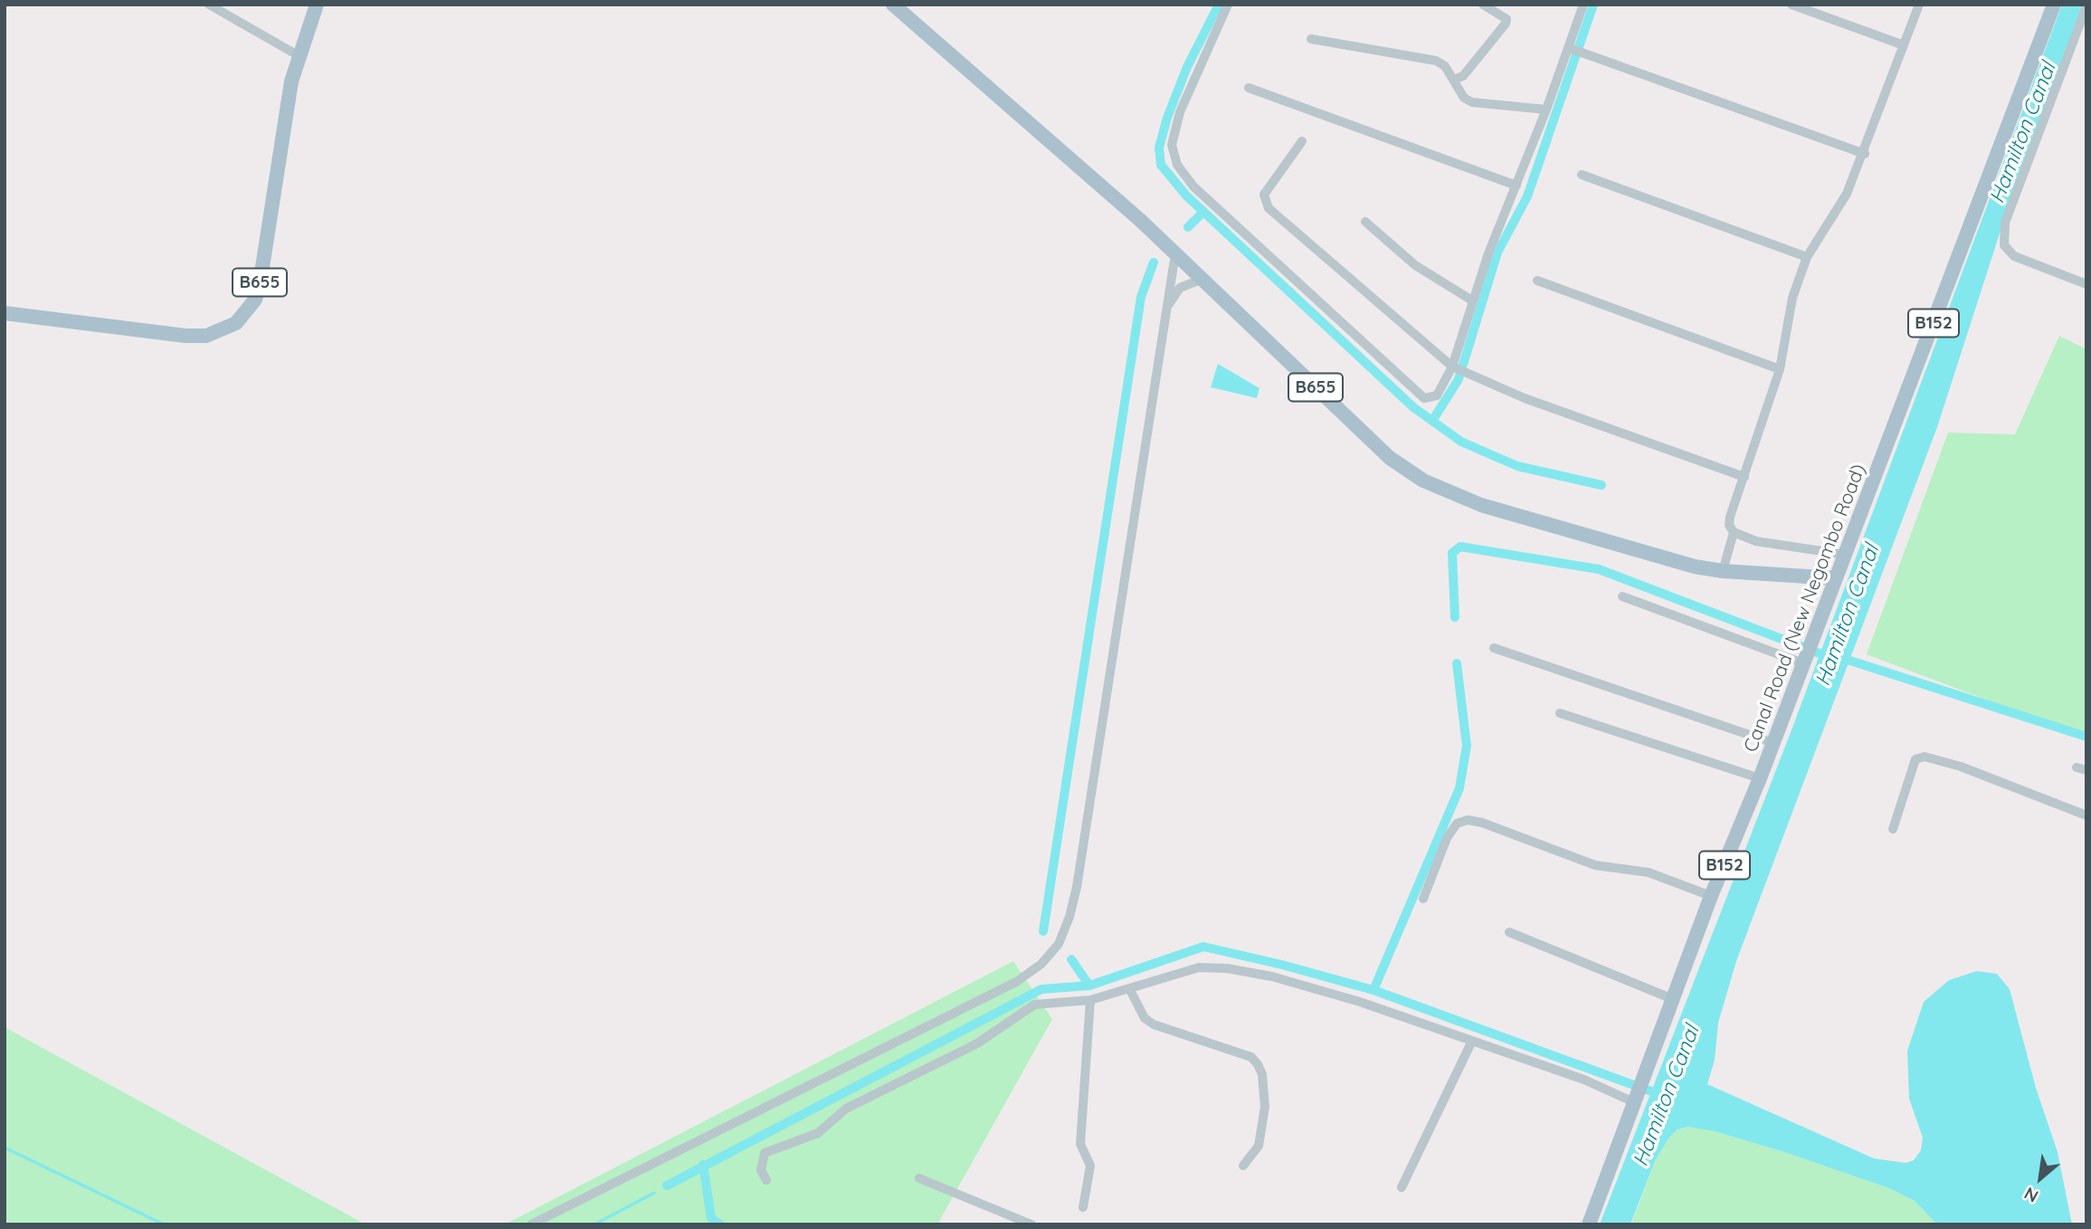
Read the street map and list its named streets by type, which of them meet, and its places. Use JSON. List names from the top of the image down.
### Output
{
  "streets": {
    "main road": ["B655", "B152", "Canal Road (New Negombo Road)"]
  },
  "crossings": [
    ["B655", "Canal Road (New Negombo Road)"]
  ],
  "water": ["Hamilton Canal"],
  "north": "bottom left"
}
